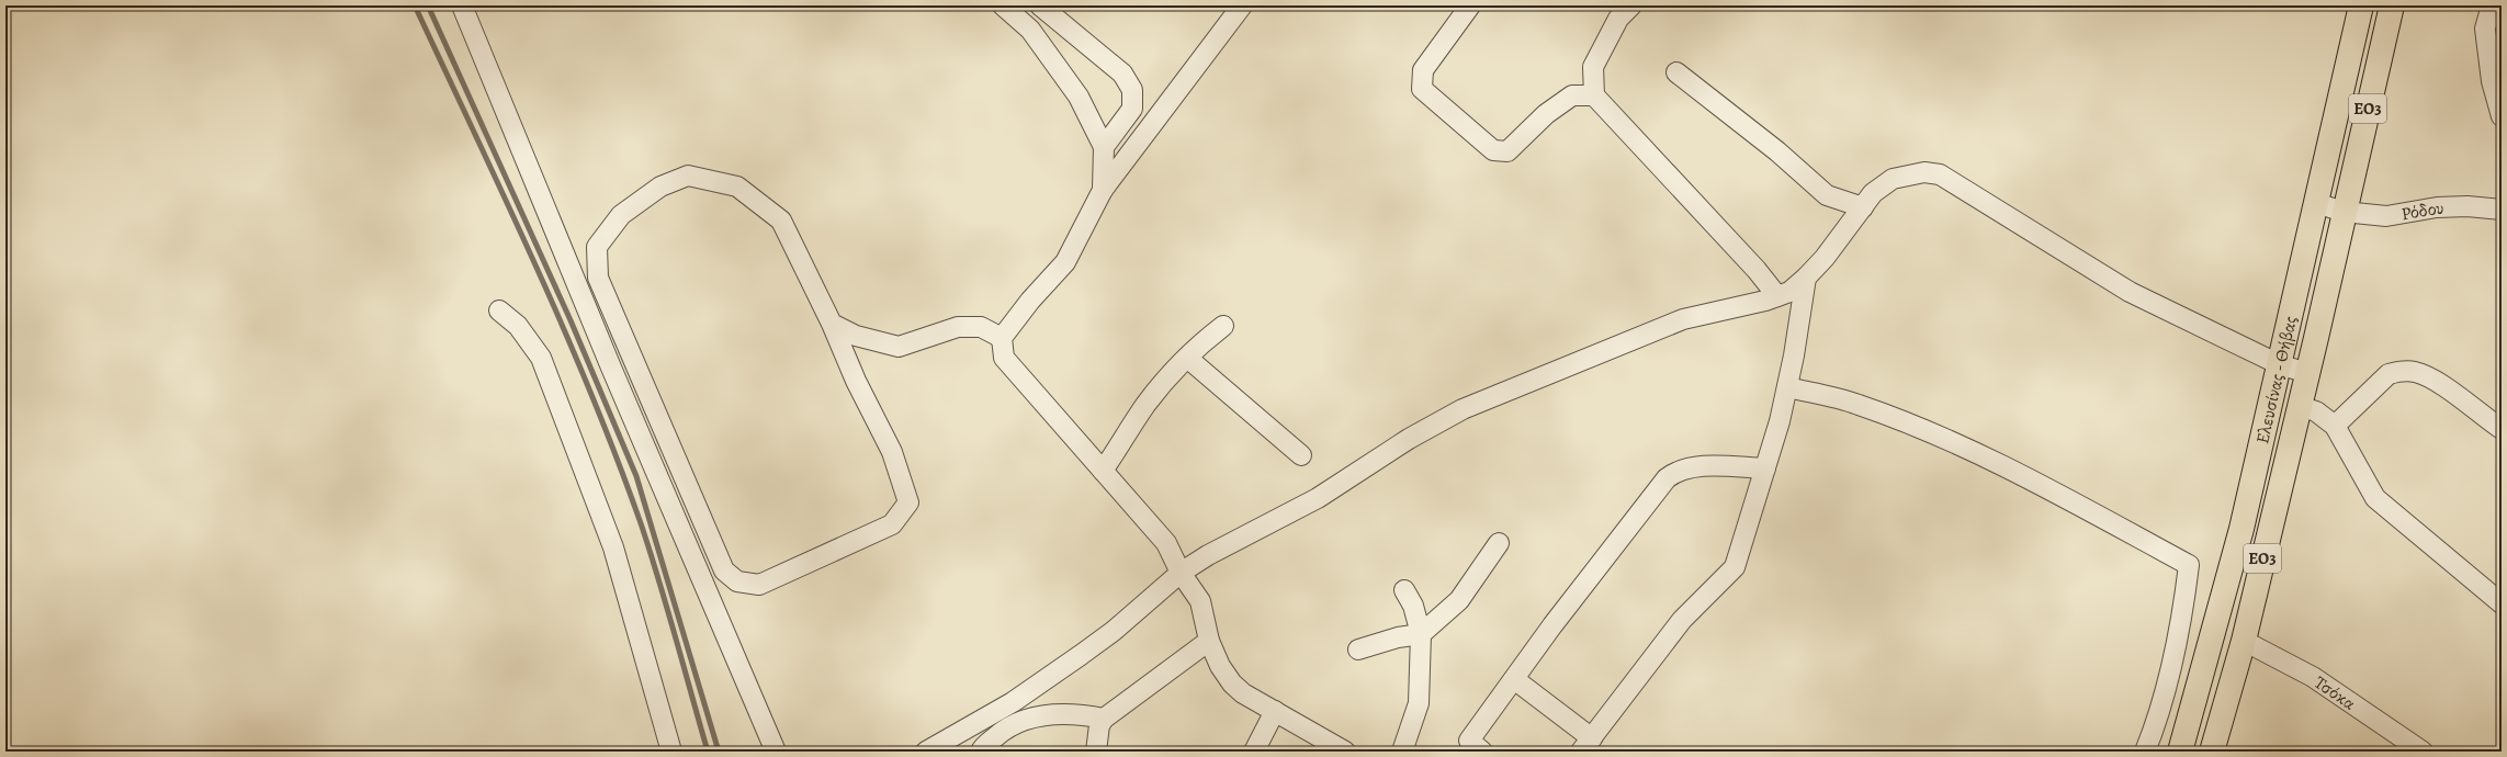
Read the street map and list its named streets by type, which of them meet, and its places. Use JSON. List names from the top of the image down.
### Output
{
  "streets": {
    "main road": ["ΕΟ3", "Ελευσίνας - Θήβας"],
    "street": ["Ρόδου", "Τσόκα"]
  },
  "crossings": [
    ["Ρόδου", "Ελευσίνας - Θήβας"],
    ["Ελευσίνας - Θήβας", "Τσόκα"]
  ]
}
